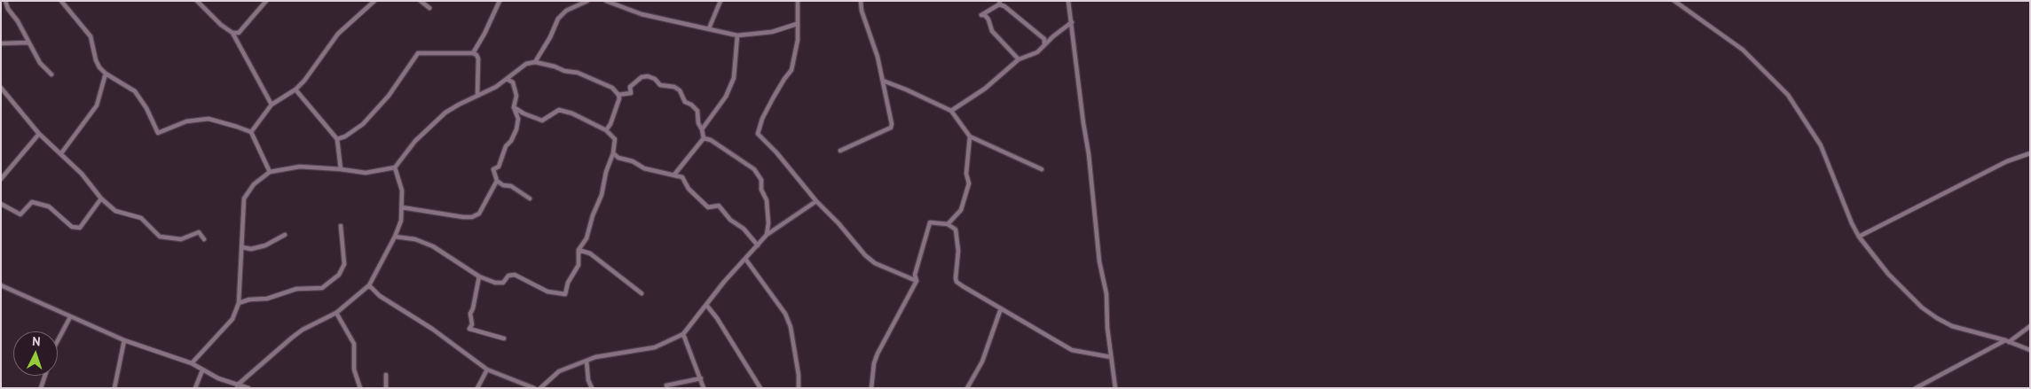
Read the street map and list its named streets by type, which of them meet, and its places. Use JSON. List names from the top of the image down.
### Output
{
  "north": "top"
}
